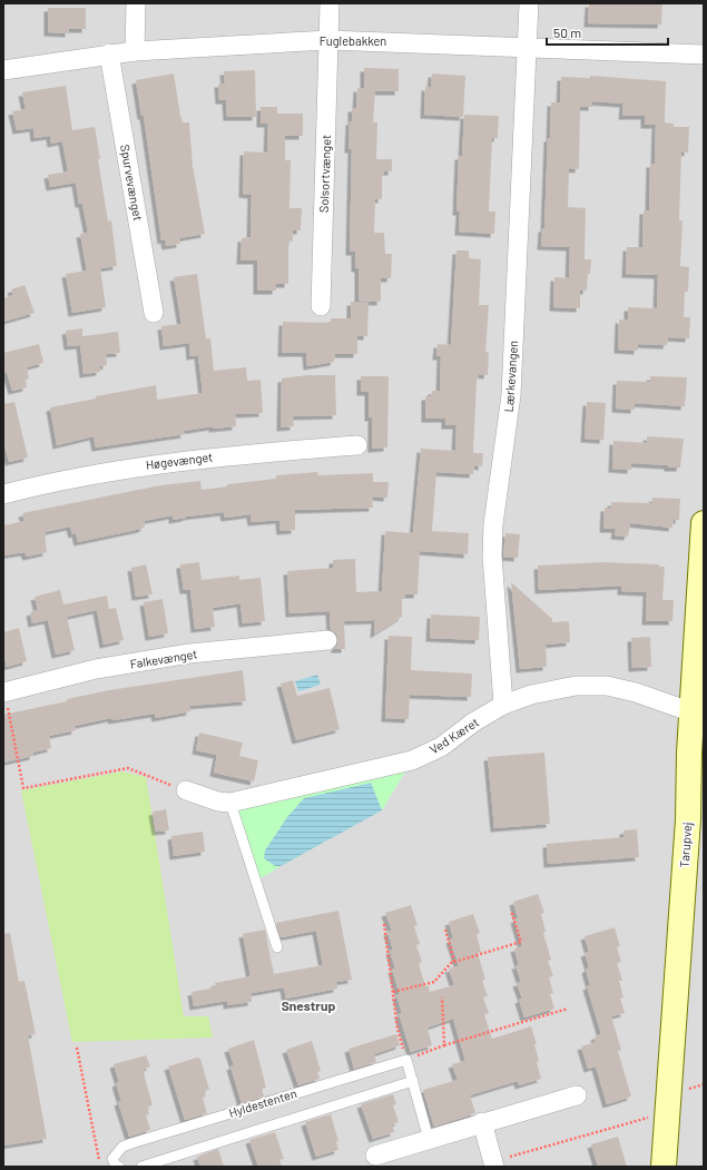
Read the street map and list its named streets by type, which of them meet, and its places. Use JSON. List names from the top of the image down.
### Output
{
  "streets": {
    "street": [
      "Fuglebakken",
      "Solsortvænget",
      "Spurvevænget",
      "Lærkevangen",
      "Høgevænget",
      "Falkevænget",
      "Ved Kæret",
      "Tarupvej"
    ],
    "lane": ["Hyldestenten"]
  },
  "crossings": [
    ["Fuglebakken", "Solsortvænget"],
    ["Fuglebakken", "Spurvevænget"],
    ["Fuglebakken", "Lærkevangen"],
    ["Lærkevangen", "Ved Kæret"],
    ["Ved Kæret", "Tarupvej"]
  ],
  "districts": ["Snestrup"],
  "scale_bar": "50 m"
}
